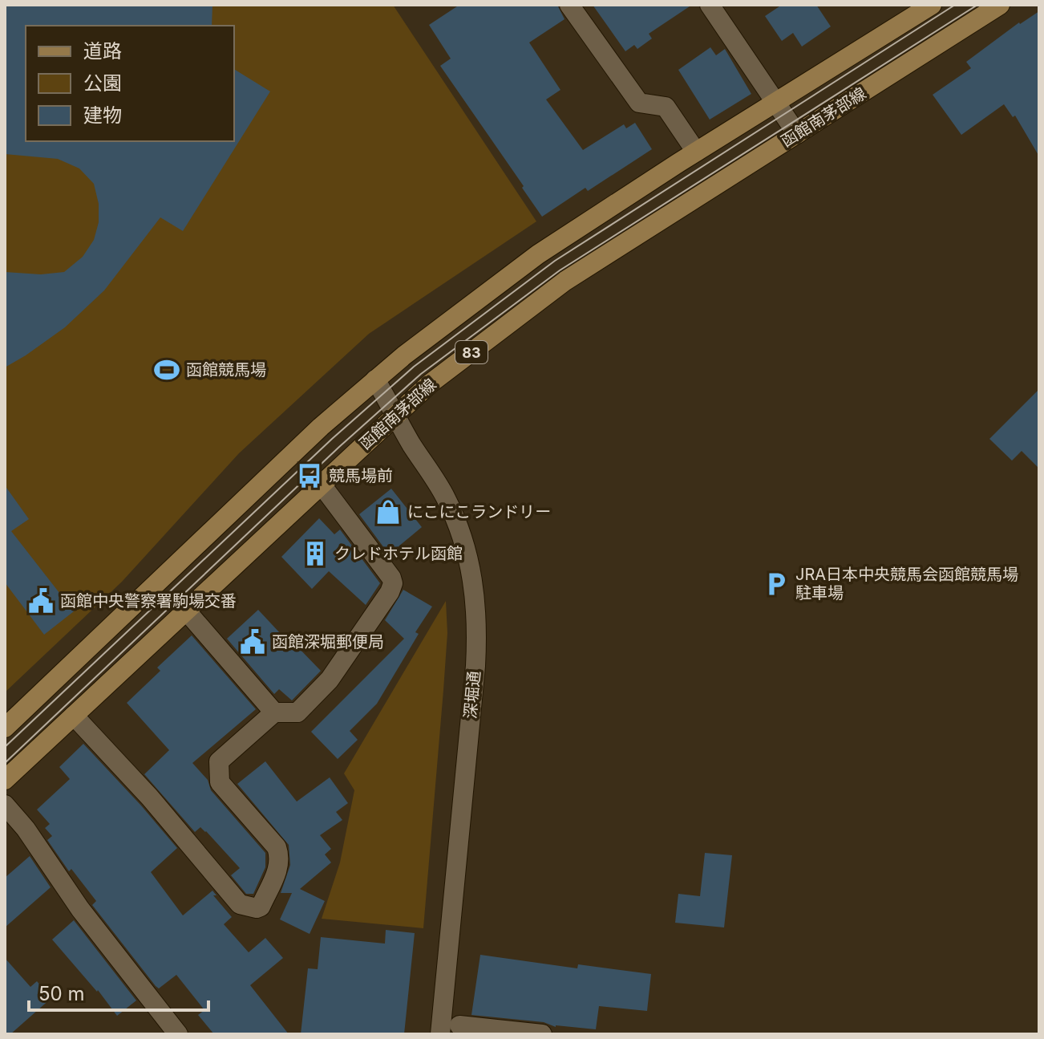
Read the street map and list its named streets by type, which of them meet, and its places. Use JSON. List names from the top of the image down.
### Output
{
  "streets": {
    "main road": ["函館南茅部線", "83"],
    "street": ["深堀通"]
  },
  "crossings": [
    ["函館南茅部線", "深堀通"],
    ["83", "深堀通"]
  ],
  "places": {
    "sports": ["函館競馬場"],
    "bus stop": ["競馬場前"],
    "shop": ["にこにこランドリー"],
    "building": ["クレドホテル函館"],
    "parking": ["JRA日本中央競馬会函館競馬場 駐車場"],
    "public building": ["函館中央警察署駒場交番", "函館深堀郵便局"]
  },
  "legend": ["道路", "公園", "建物"],
  "scale_bar": "50 m"
}
